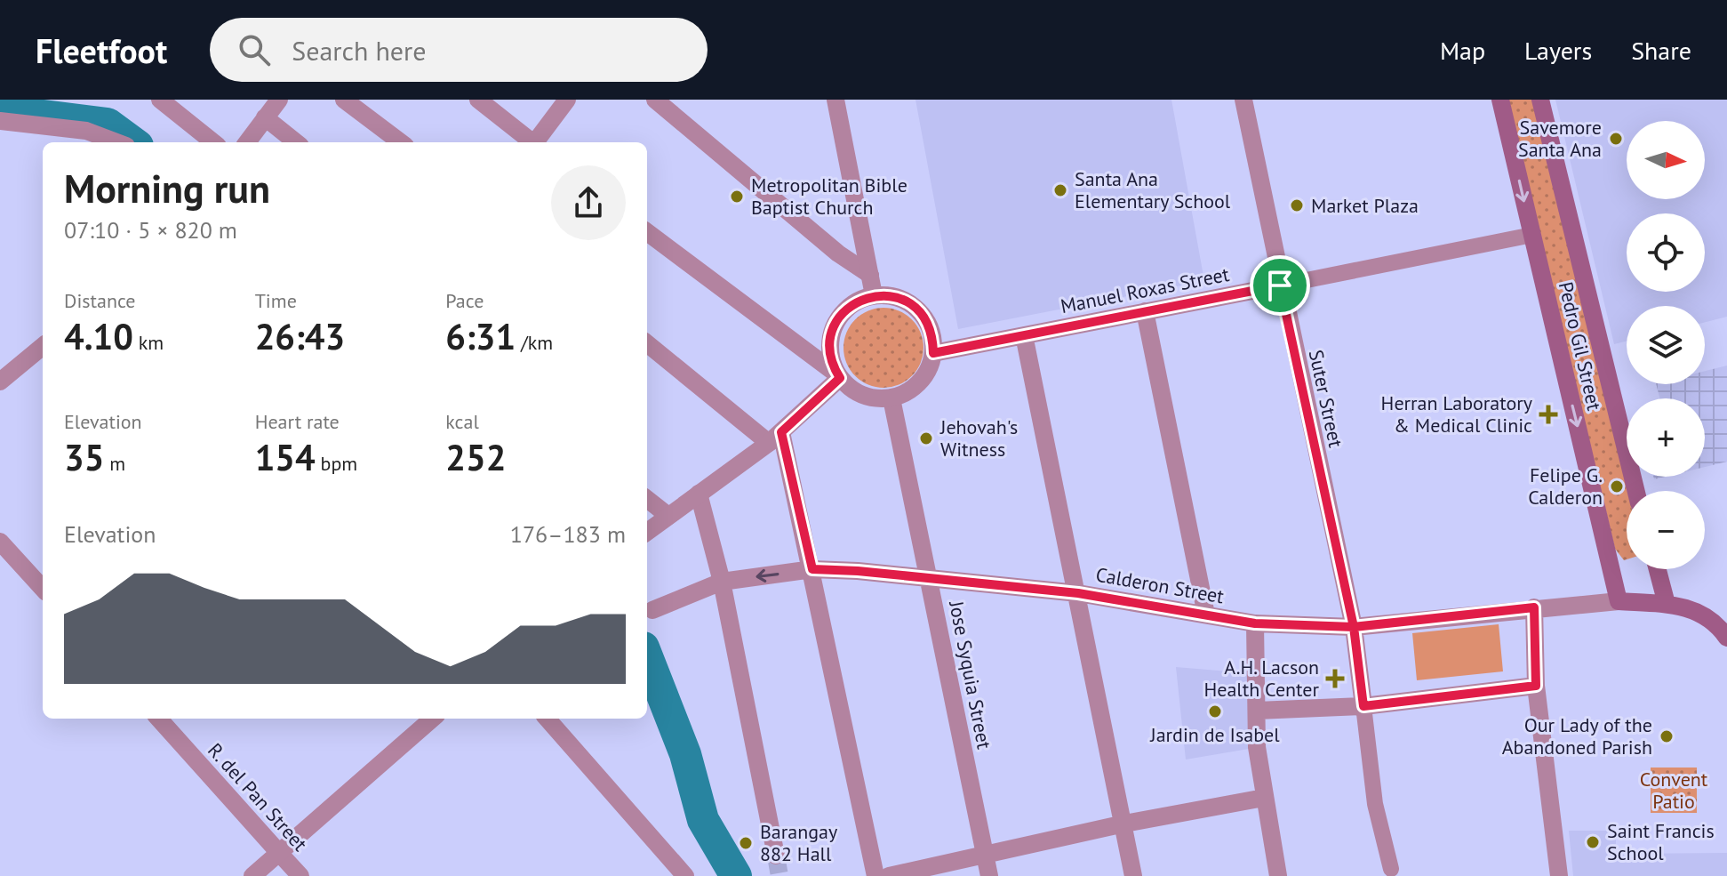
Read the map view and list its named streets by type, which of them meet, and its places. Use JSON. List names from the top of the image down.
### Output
{
  "streets": {
    "main road": ["Pedro Gil Street", "Calderon Street"],
    "street": [
      "Manuel Roxas Street",
      "Suter Street",
      "Jose Syquia Street",
      "R. del Pan Street"
    ]
  },
  "crossings": [
    ["Manuel Roxas Street", "Pedro Gil Street"],
    ["Manuel Roxas Street", "Suter Street"],
    ["Manuel Roxas Street", "Jose Syquia Street"],
    ["Pedro Gil Street", "Calderon Street"],
    ["Suter Street", "Calderon Street"],
    ["Calderon Street", "Jose Syquia Street"]
  ],
  "parks": ["Convent Patio"],
  "places": {
    "other": [
      "Savemore Santa Ana",
      "Santa Ana Elementary School",
      "Metropolitan Bible Baptist Church",
      "Market Plaza",
      "Jehovah's Witness",
      "Felipe G. Calderon",
      "Jardin de Isabel",
      "Our Lady of the Abandoned Parish",
      "Saint Francis School",
      "Barangay 882 Hall"
    ],
    "health": ["Herran Laboratory & Medical Clinic", "A.H. Lacson Health Center"]
  },
  "north": "right",
  "page": {
    "header": "Fleetfoot",
    "search": "Search here",
    "nav": ["Map", "Layers", "Share"],
    "map_buttons": ["+", "−"],
    "heading": ["Morning run", "07:10 · 5 × 820 m"],
    "stats": [
      ["Distance", "4.10 km"],
      ["Time", "26:43"],
      ["Pace", "6:31 /km"],
      ["Elevation", "35 m"],
      ["Heart rate", "154 bpm"],
      ["kcal", "252"]
    ],
    "chart": ["Elevation", "176–183 m"]
  }
}
